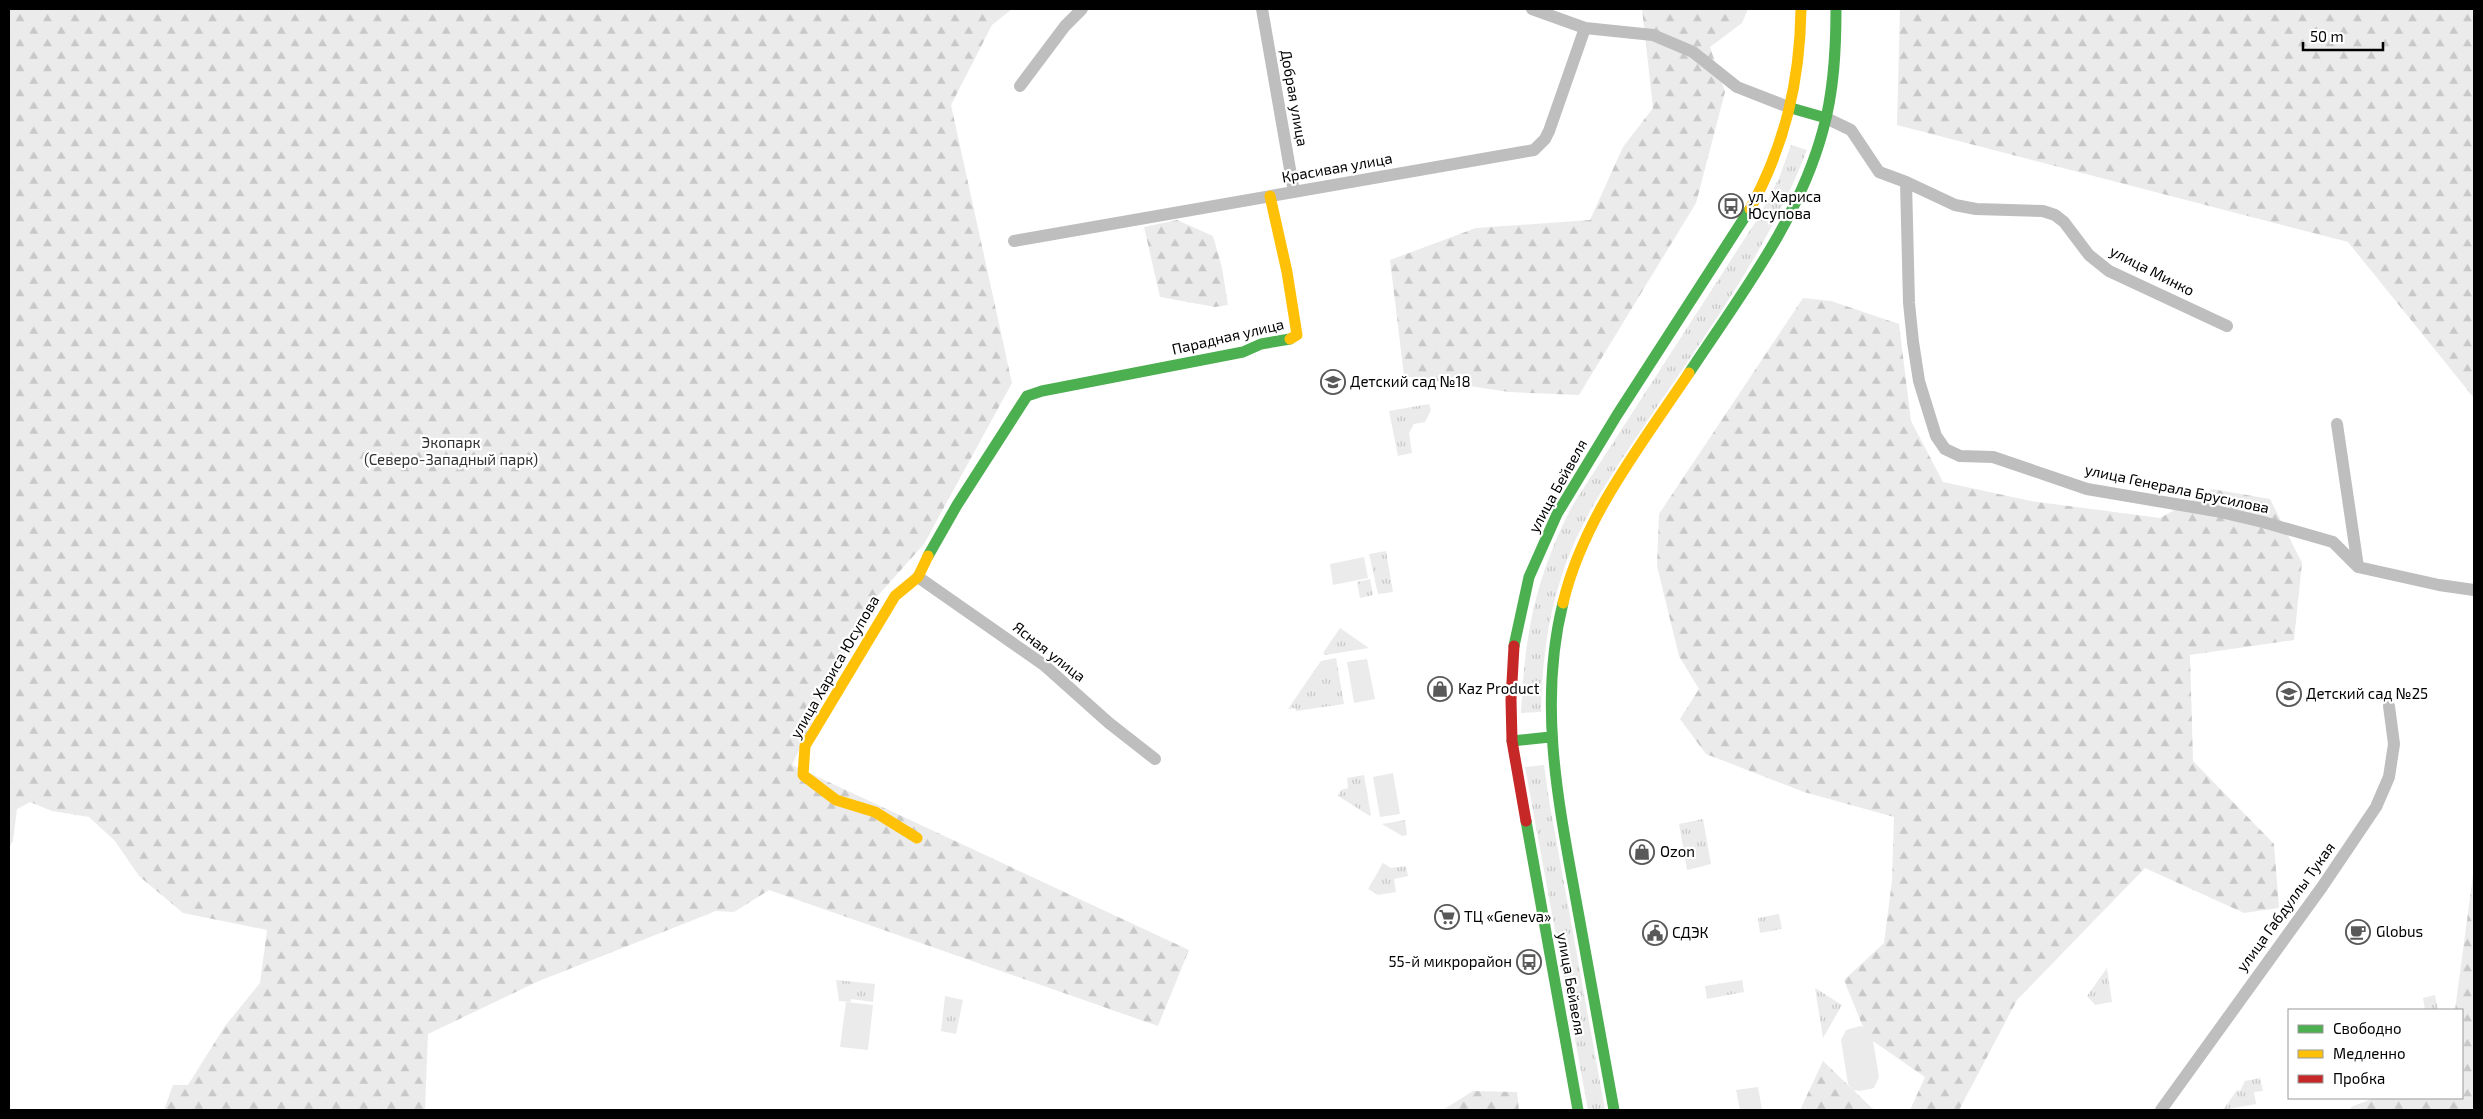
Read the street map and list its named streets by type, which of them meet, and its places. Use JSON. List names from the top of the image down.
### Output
{
  "streets": {
    "main road": ["Парадная улица", "улица Бейвеля", "улица Хариса Юсупова"],
    "street": [
      "Добрая улица",
      "Красивая улица",
      "улица Минко",
      "улица Генерала Брусилова",
      "Ясная улица",
      "улица Габдуллы Тукая"
    ]
  },
  "crossings": [
    ["Добрая улица", "Красивая улица"],
    ["Красивая улица", "Парадная улица"],
    ["улица Минко", "улица Генерала Брусилова"],
    ["Парадная улица", "улица Хариса Юсупова"],
    ["Ясная улица", "улица Хариса Юсупова"]
  ],
  "parks": ["Экопарк (Северо-Западный парк)"],
  "places": {
    "bus stop": ["ул. Хариса Юсупова", "55-й микрорайон"],
    "school or university": ["Детский сaд №18", "Детский сад №25"],
    "shop": ["Kaz Product", "Ozon"],
    "supermarket": ["ТЦ «Geneva»"],
    "cafe": ["Globus"],
    "public building": ["СДЭК"]
  },
  "legend": ["Свободно", "Медленно", "Пробка"],
  "scale_bar": "50 m"
}
